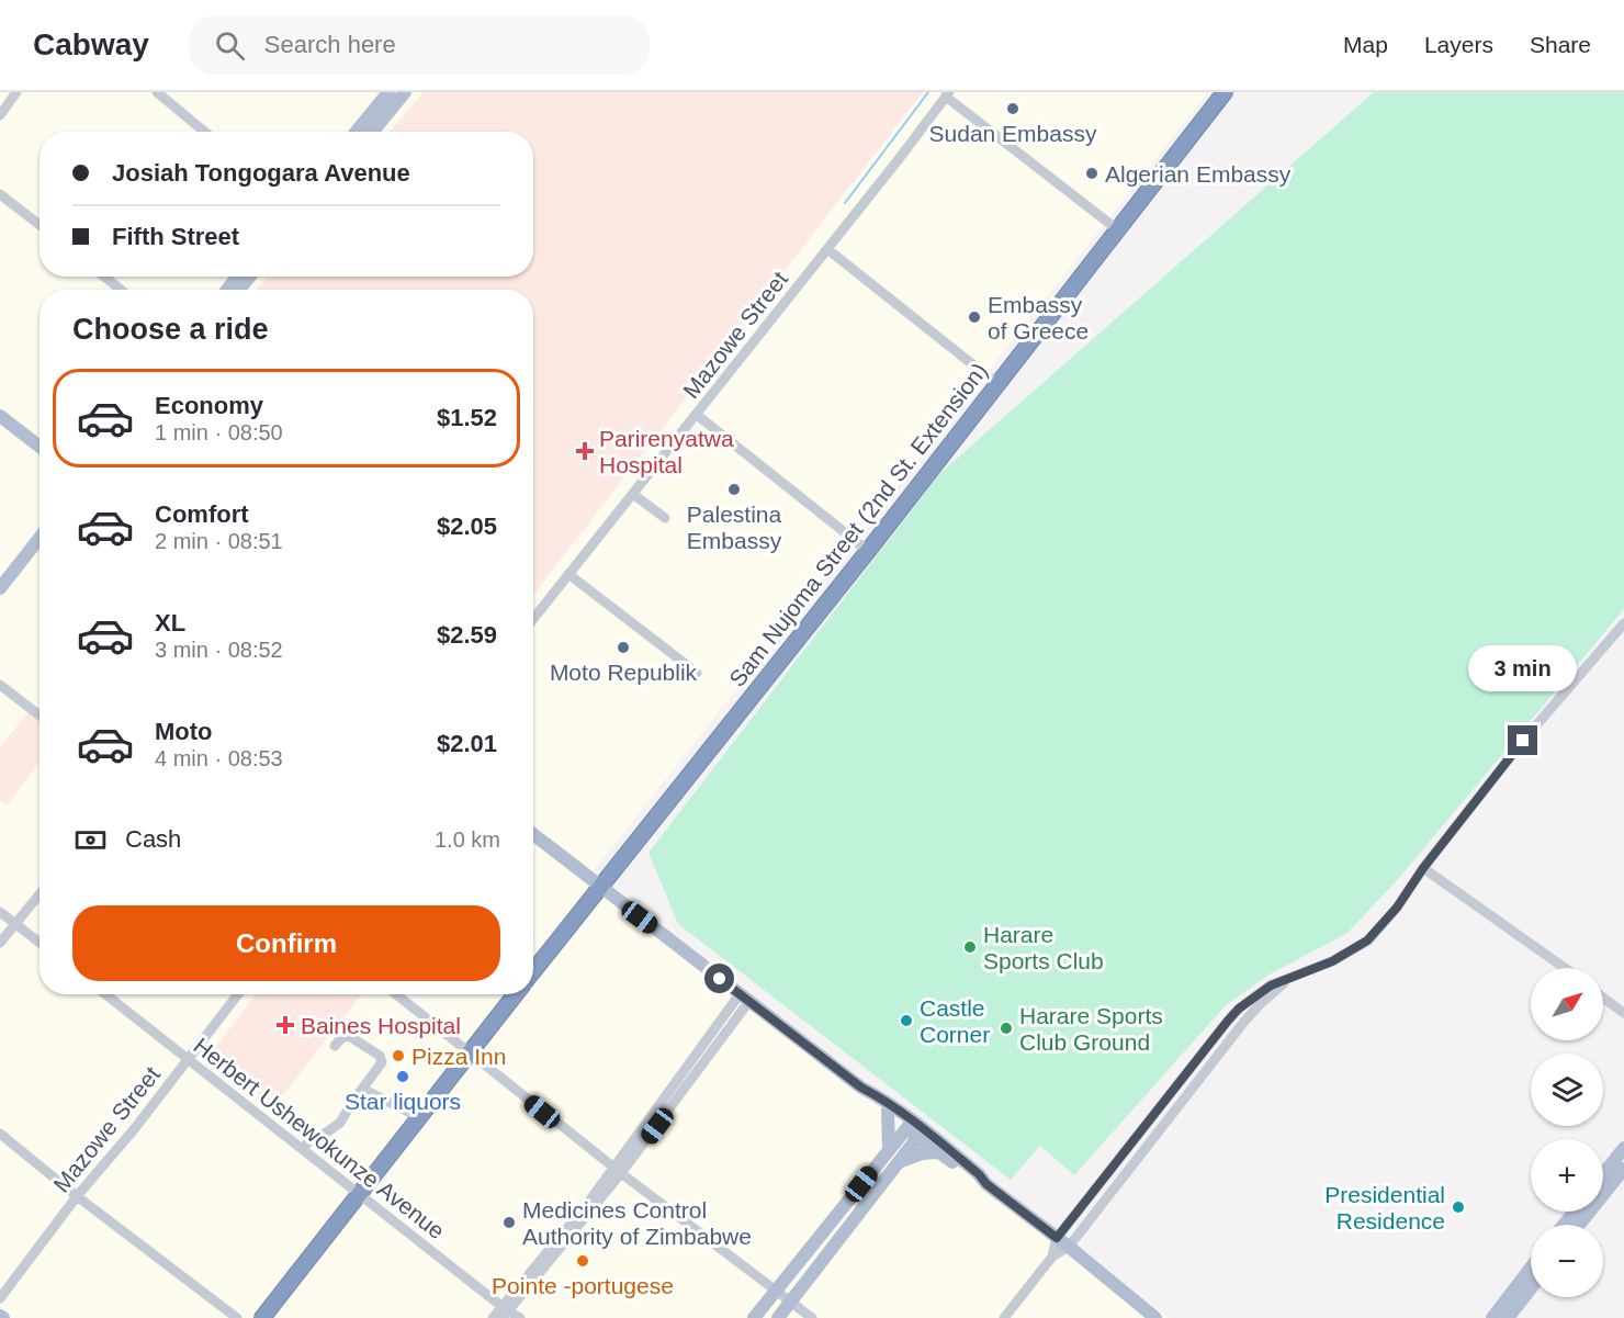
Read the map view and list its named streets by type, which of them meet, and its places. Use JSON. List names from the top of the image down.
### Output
{
  "streets": {
    "highway": ["Sam Nujoma Street (2nd St. Extension)"],
    "street": ["Mazowe Street", "Herbert Ushewokunze Avenue"]
  },
  "crossings": [
    ["Mazowe Street", "Herbert Ushewokunze Avenue"],
    ["Sam Nujoma Street (2nd St. Extension)", "Herbert Ushewokunze Avenue"]
  ],
  "places": {
    "other": [
      "Sudan Embassy",
      "Algerian Embassy",
      "Embassy of Greece",
      "Palestina Embassy",
      "Moto Republik",
      "Harare Sports Club",
      "Castle Corner",
      "Harare Sports Club Ground",
      "Pizza Inn",
      "Star liquors",
      "Presidential Residence",
      "Medicines Control Authority of Zimbabwe",
      "Pointe -portugese"
    ],
    "health": ["Parirenyatwa Hospital", "Baines Hospital"]
  },
  "north": "top right",
  "page": {
    "header": "Cabway",
    "search": "Search here",
    "nav": ["Map", "Layers", "Share"],
    "banner": ["Josiah Tongogara Avenue", "Fifth Street"],
    "heading": "Choose a ride",
    "list": [
      {
        "name": "Economy",
        "note": "1 min · 08:50",
        "value": "$1.52"
      },
      {
        "name": "Comfort",
        "note": "2 min · 08:51",
        "value": "$2.05"
      },
      {
        "name": "XL",
        "note": "3 min · 08:52",
        "value": "$2.59"
      },
      {
        "name": "Moto",
        "note": "4 min · 08:53",
        "value": "$2.01"
      }
    ],
    "bubble": "3 min",
    "pay": ["Cash", "1.0 km"],
    "buttons": "Confirm",
    "map_buttons": ["+", "−"]
  }
}
